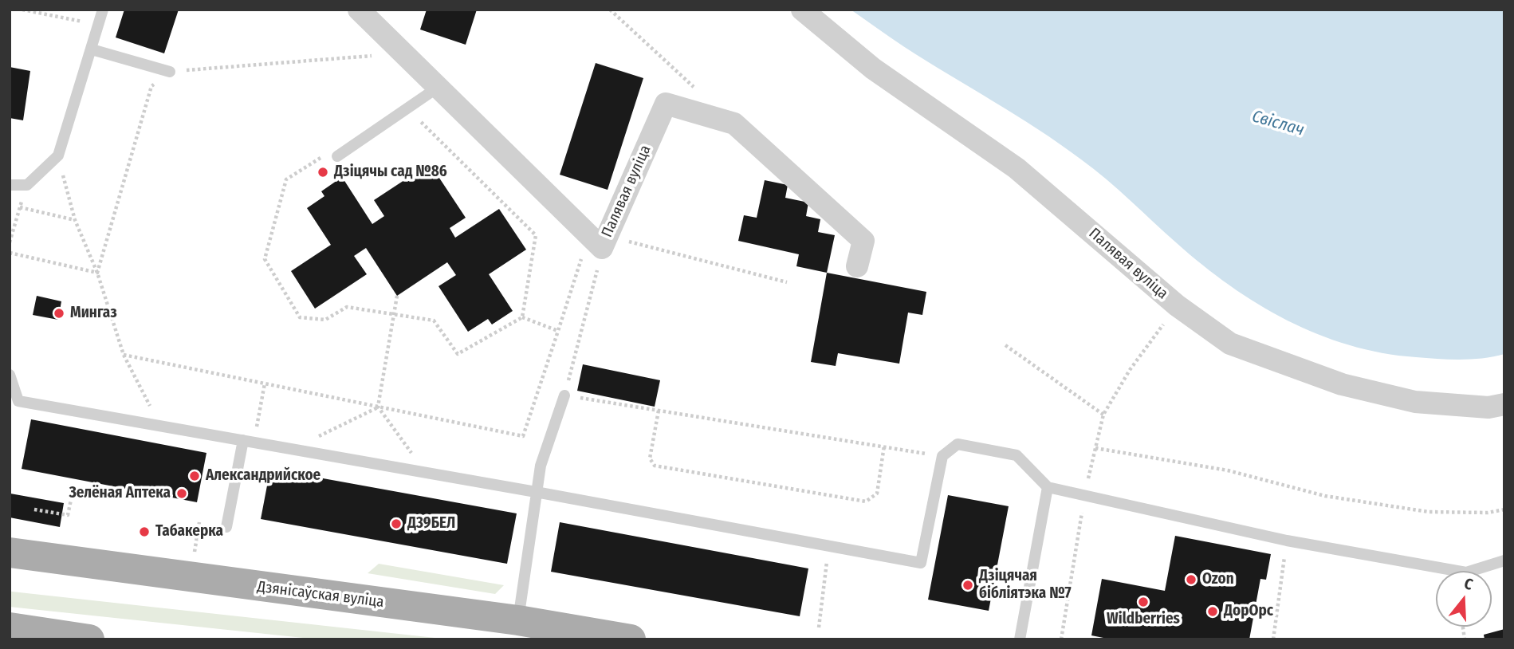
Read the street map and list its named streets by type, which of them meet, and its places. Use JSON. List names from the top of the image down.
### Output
{
  "streets": {
    "main road": ["Дзянісаўская вуліца"],
    "street": ["Палявая вуліца"]
  },
  "water": ["Свіслач"],
  "places": [
    "Дзіцячы сад №86",
    "Мингаз",
    "Александрийское",
    "Зелёная Аптека",
    "Д39БЕЛ",
    "Табакерка",
    "Ozon",
    "Дзіцячая бібліятэка №7",
    "Wildberries",
    "ДорОрс"
  ],
  "north": "top"
}
